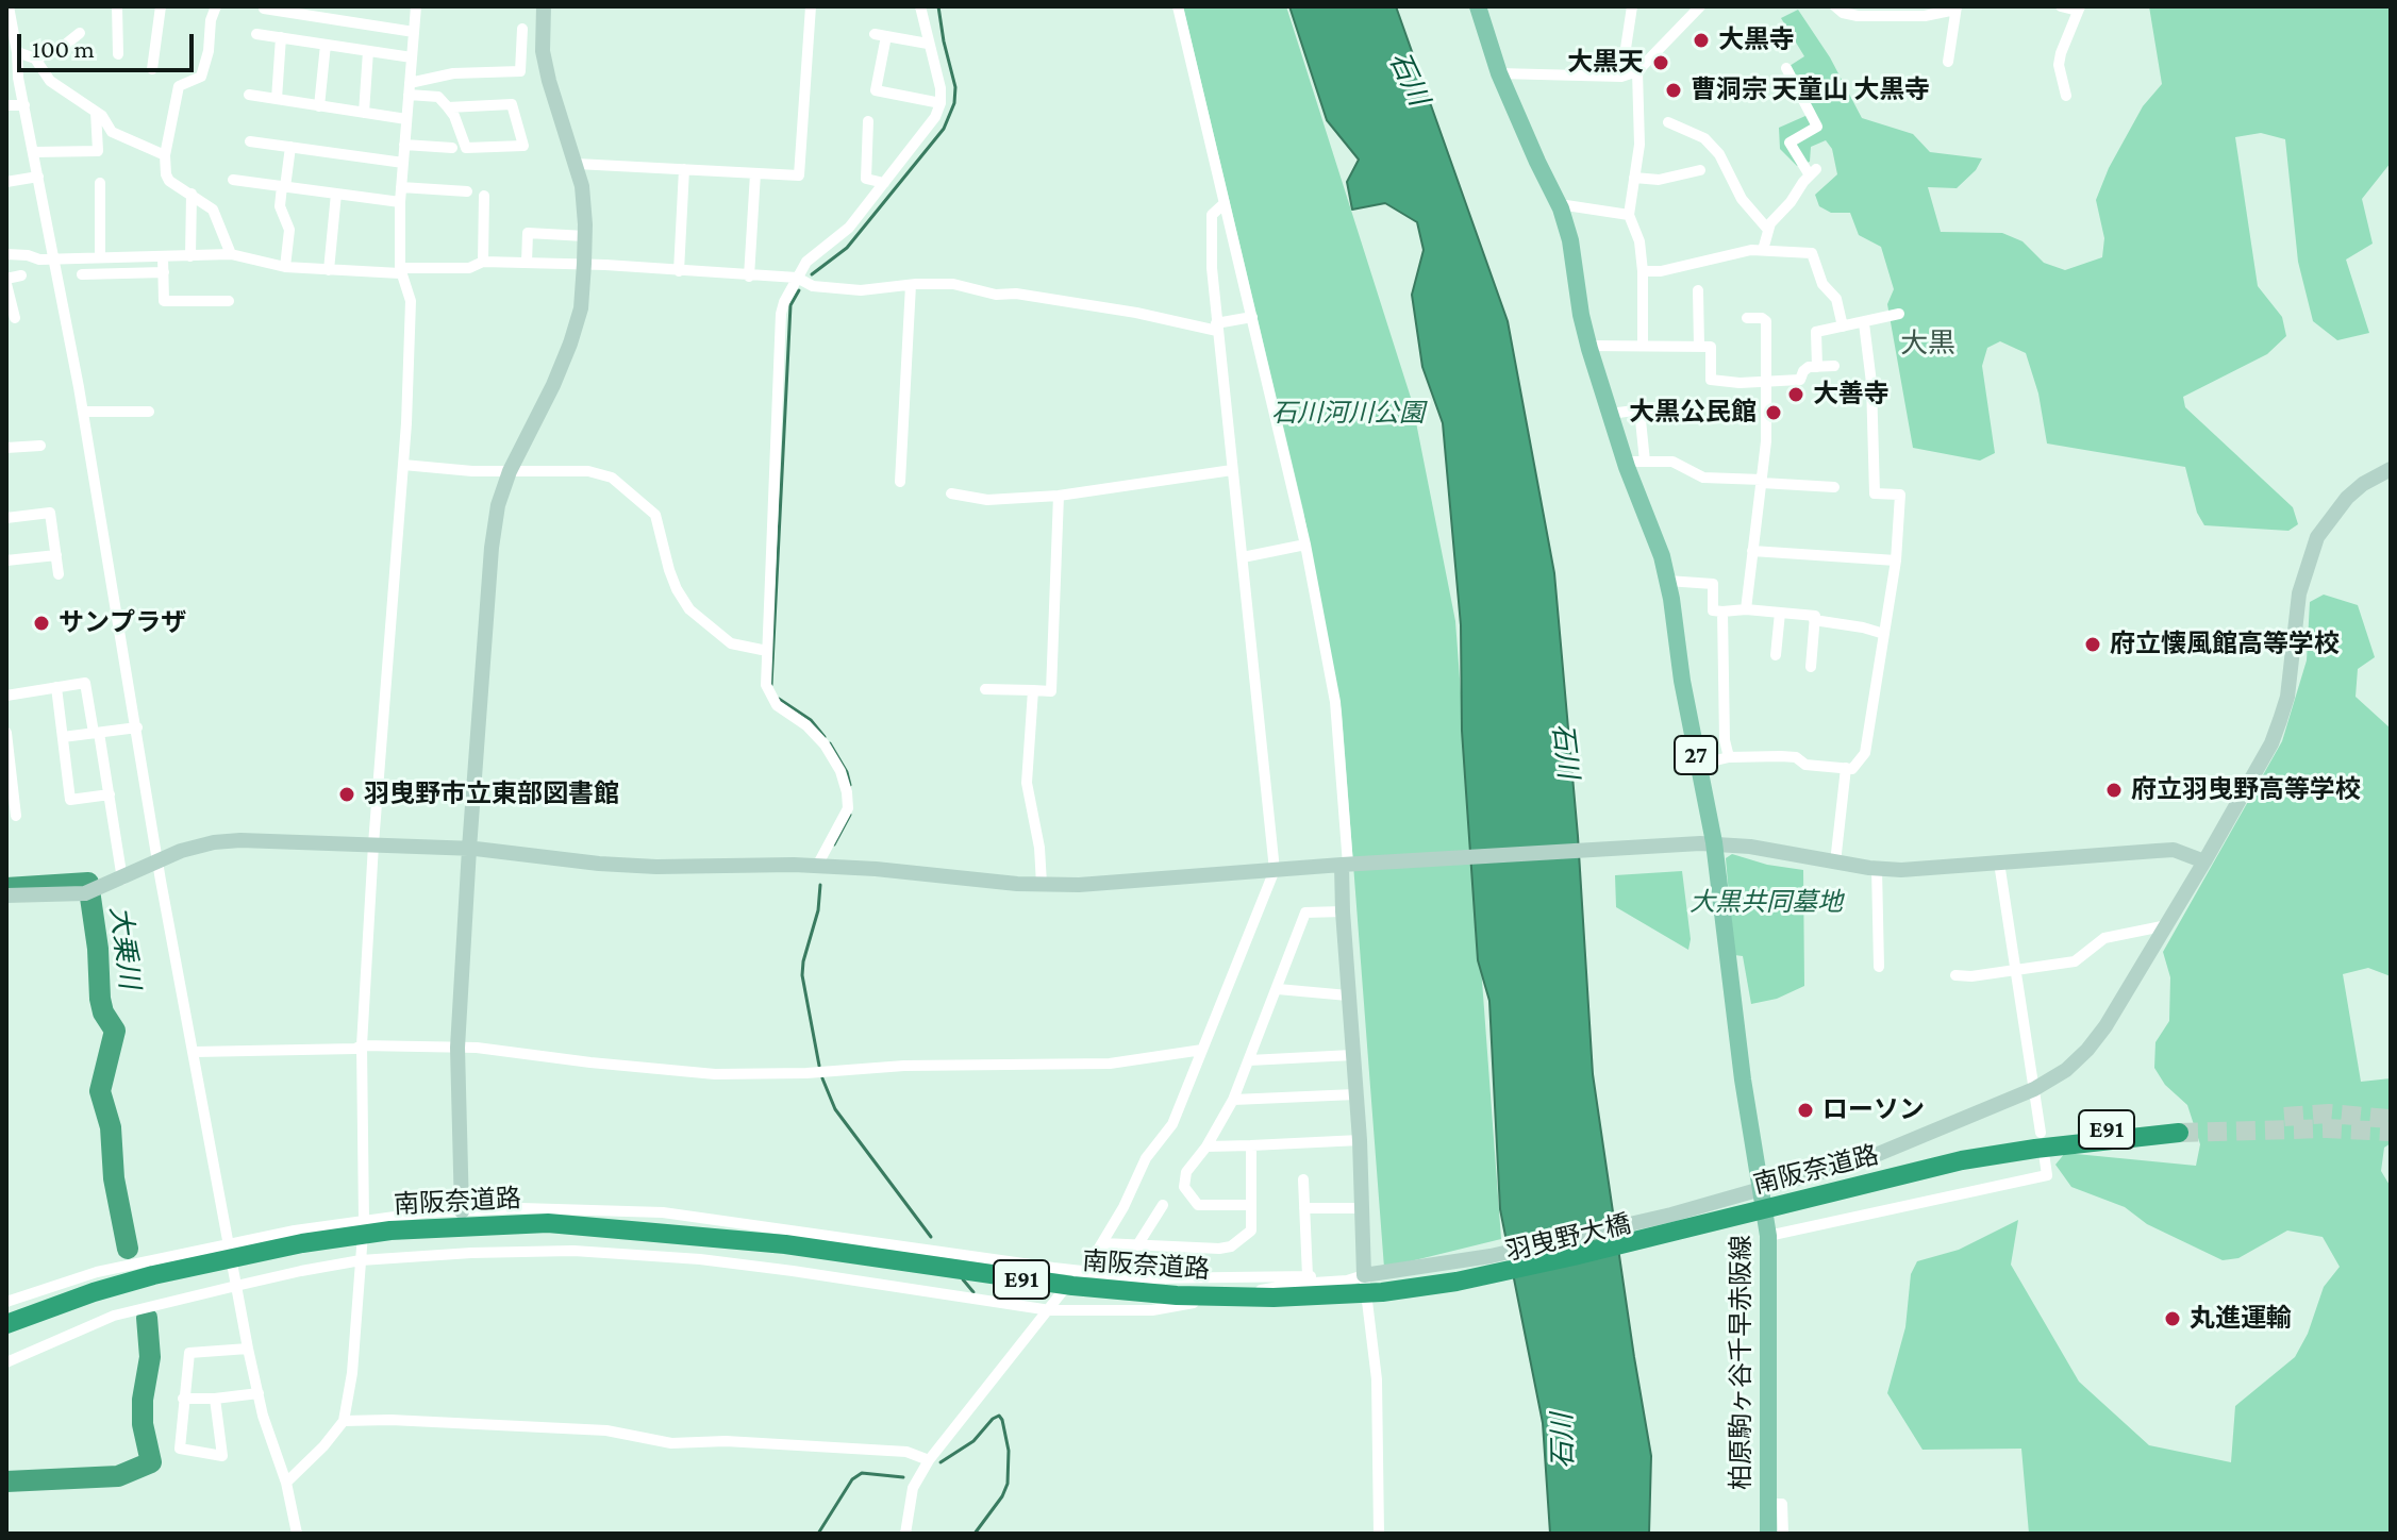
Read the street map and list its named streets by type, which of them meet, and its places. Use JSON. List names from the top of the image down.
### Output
{
  "streets": {
    "highway": ["E91", "南阪奈道路"],
    "main road": ["27", "柏原駒ヶ谷千早赤阪線"],
    "street": ["羽曳野大橋"]
  },
  "crossings": [
    ["羽曳野大橋", "柏原駒ヶ谷千早赤阪線"]
  ],
  "districts": ["大黒"],
  "water": ["石川", "大乗川"],
  "parks": ["石川河川公園", "大黒共同墓地"],
  "places": [
    "大黒寺",
    "大黒天",
    "曹洞宗 天童山 大黒寺",
    "大善寺",
    "大黒公民館",
    "サンプラザ",
    "府立懐風館高等学校",
    "府立羽曳野高等学校",
    "羽曳野市立東部図書館",
    "ローソン",
    "丸進運輸"
  ],
  "scale_bar": "100 m"
}
